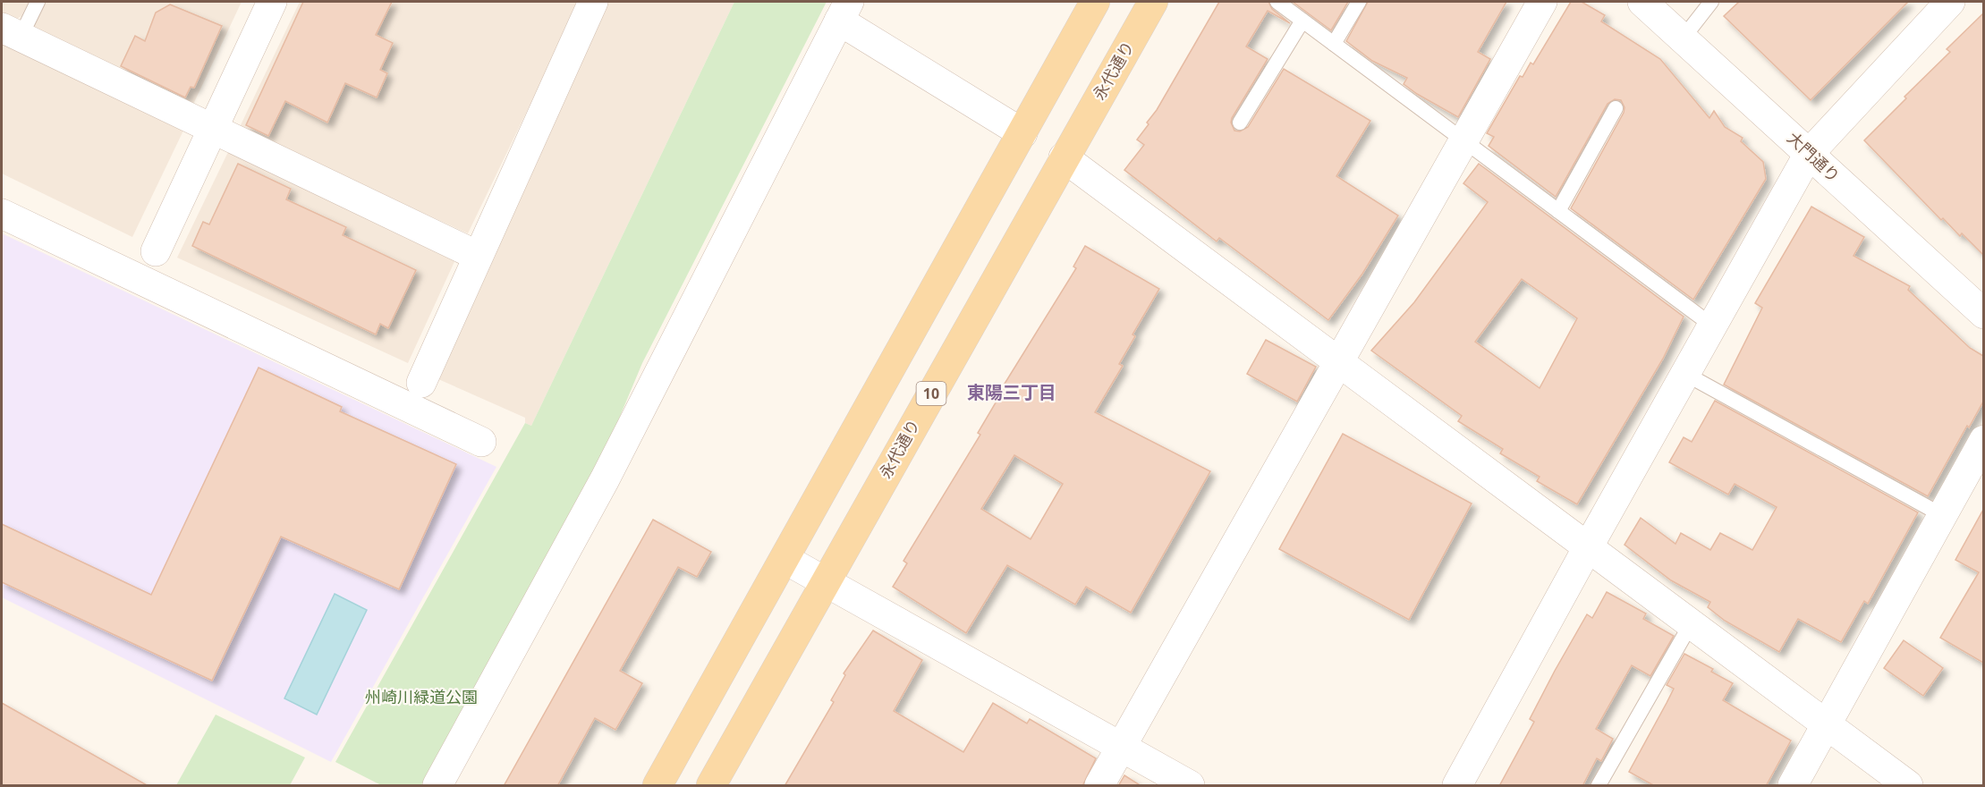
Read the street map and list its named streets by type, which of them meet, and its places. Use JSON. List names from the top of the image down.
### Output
{
  "streets": {
    "main road": ["永代通り", "10"],
    "street": ["大門通り"]
  },
  "districts": ["東陽三丁目"],
  "parks": ["州崎川緑道公園"]
}
